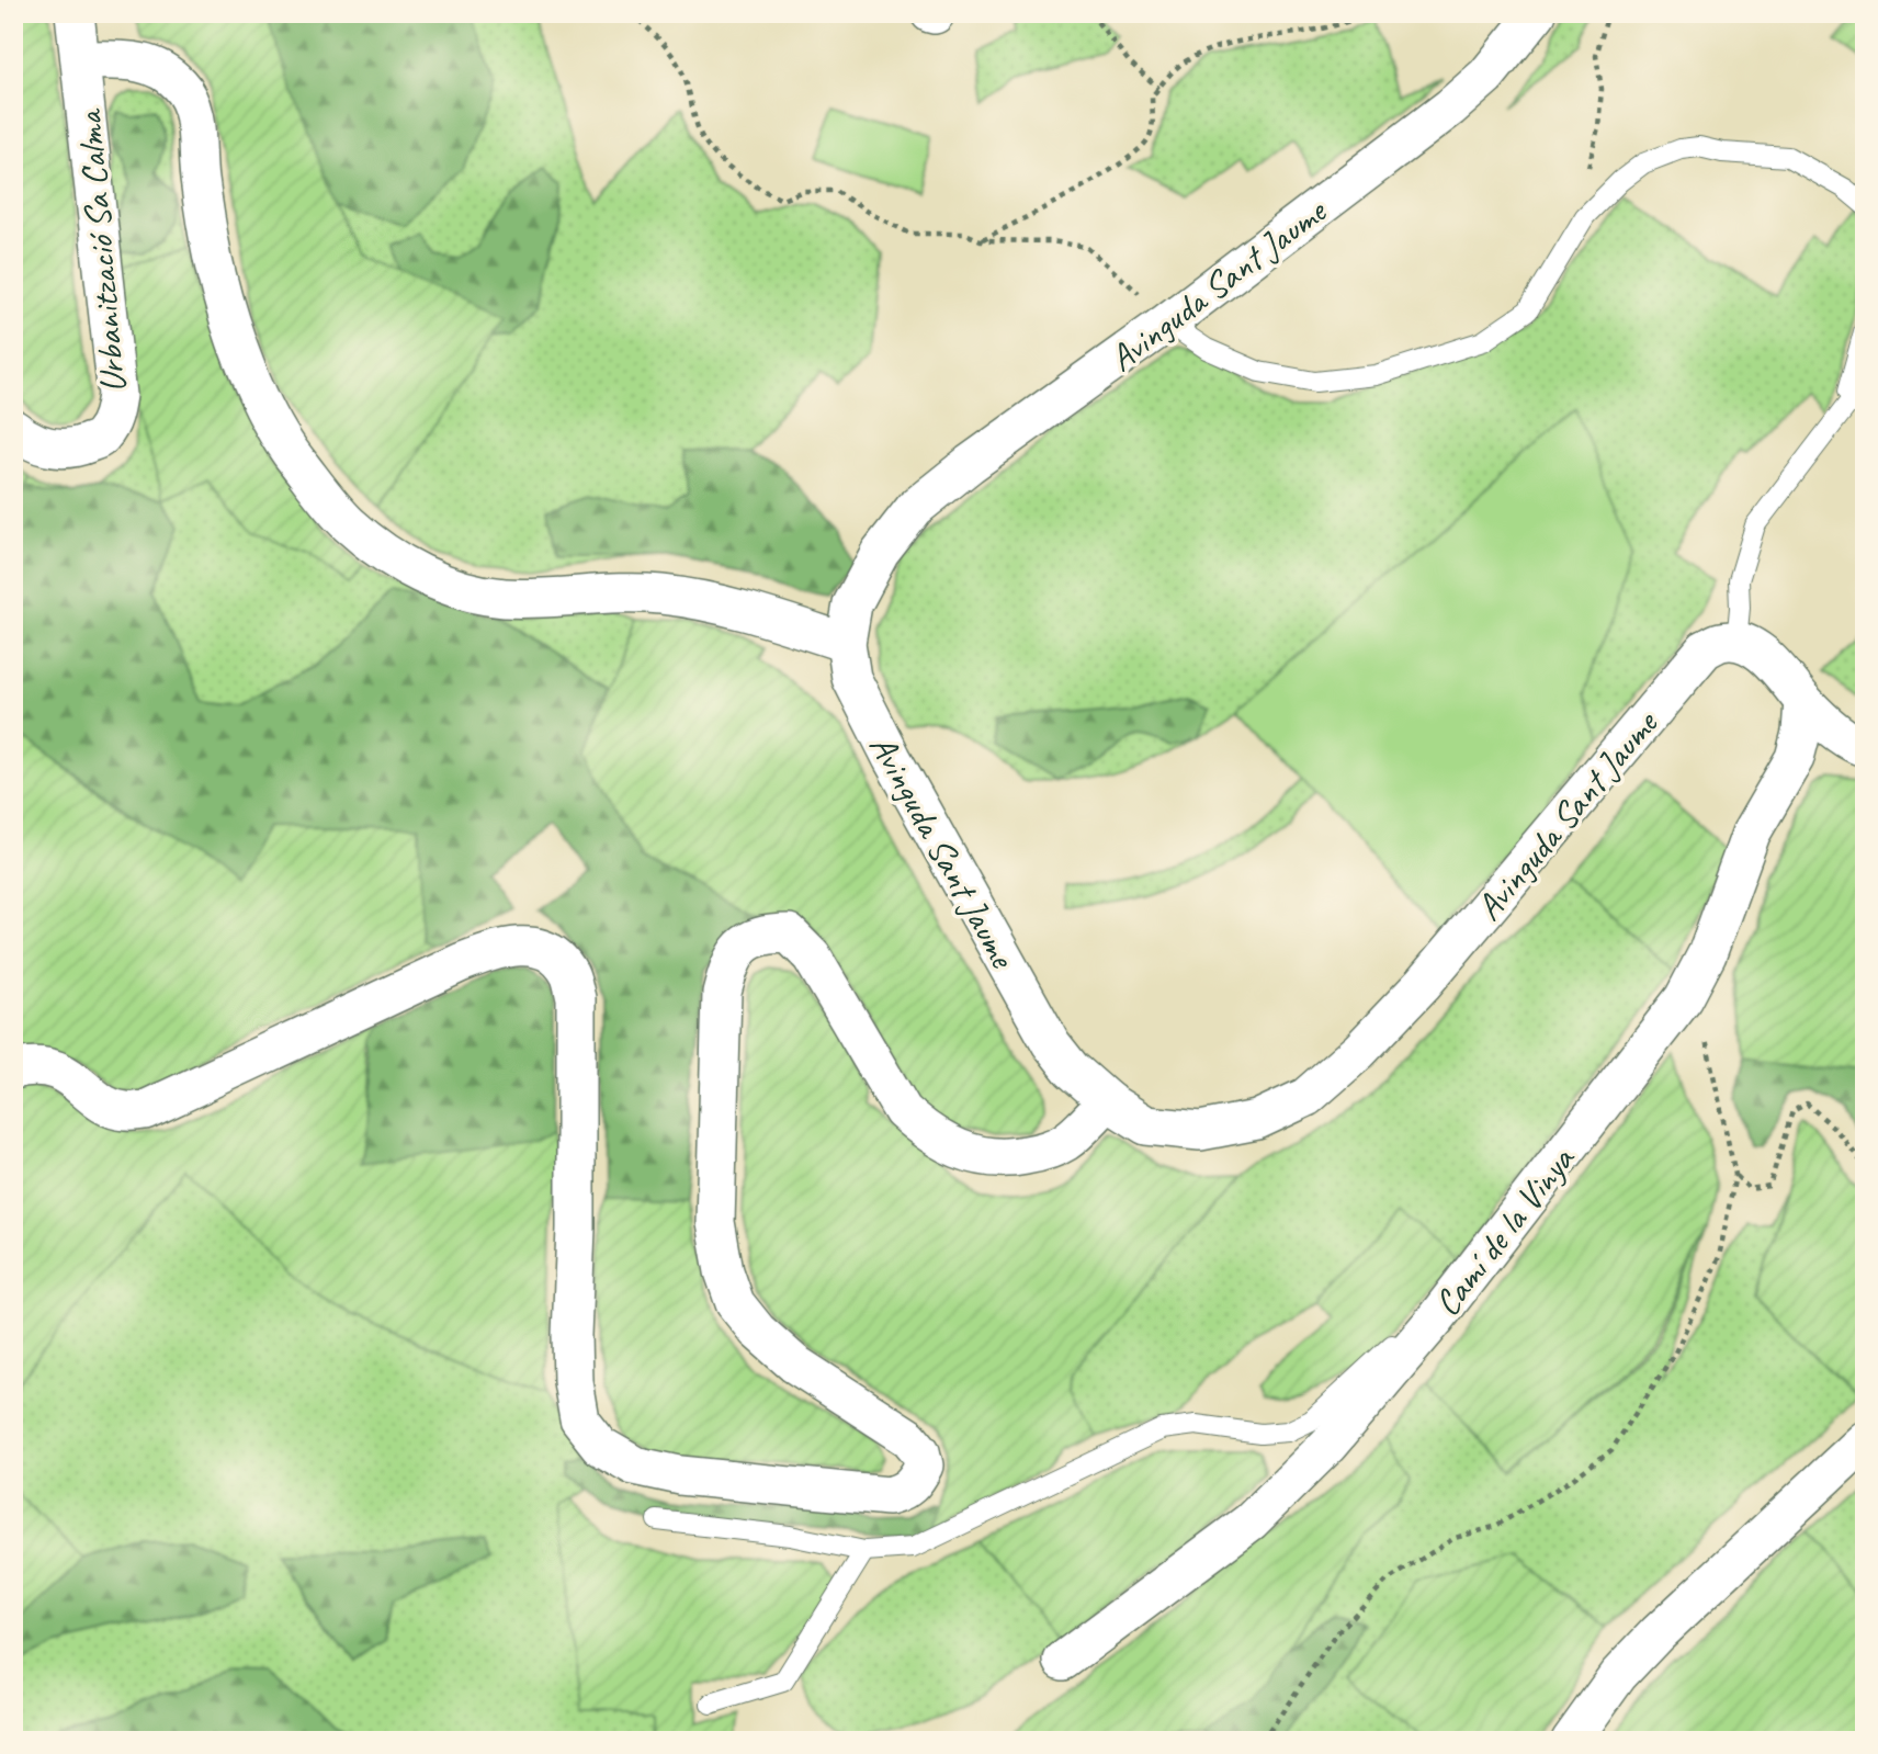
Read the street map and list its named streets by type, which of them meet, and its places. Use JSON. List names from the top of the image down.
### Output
{
  "streets": {
    "street": ["Urbanització Sa Calma", "Avinguda Sant Jaume", "Camí de la Vinya"]
  },
  "crossings": [
    ["Urbanització Sa Calma", "Avinguda Sant Jaume"]
  ]
}
